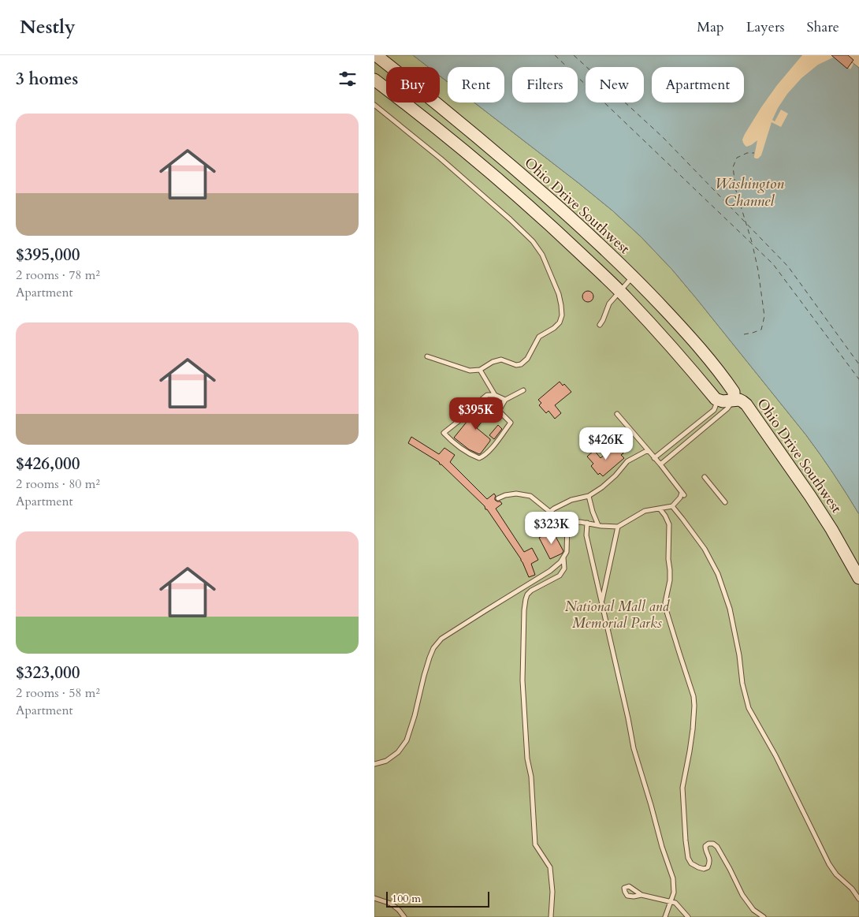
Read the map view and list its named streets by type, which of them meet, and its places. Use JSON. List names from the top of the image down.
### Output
{
  "streets": {
    "street": ["Ohio Drive Southwest"]
  },
  "water": ["Washington Channel"],
  "parks": ["National Mall and Memorial Parks"],
  "scale_bar": "100 m",
  "page": {
    "header": "Nestly",
    "nav": ["Map", "Layers", "Share"],
    "heading": "3 homes",
    "chip": [
      "Buy",
      "Rent",
      "Filters",
      "New",
      "Apartment"
    ],
    "list": [
      {
        "name": "$395,000",
        "note": "2 rooms · 78 m² · Apartment"
      },
      {
        "name": "$426,000",
        "note": "2 rooms · 80 m² · Apartment"
      },
      {
        "name": "$323,000",
        "note": "2 rooms · 58 m² · Apartment"
      }
    ],
    "price": ["$395K", "$426K", "$323K"],
    "scale": "100 m"
  }
}
